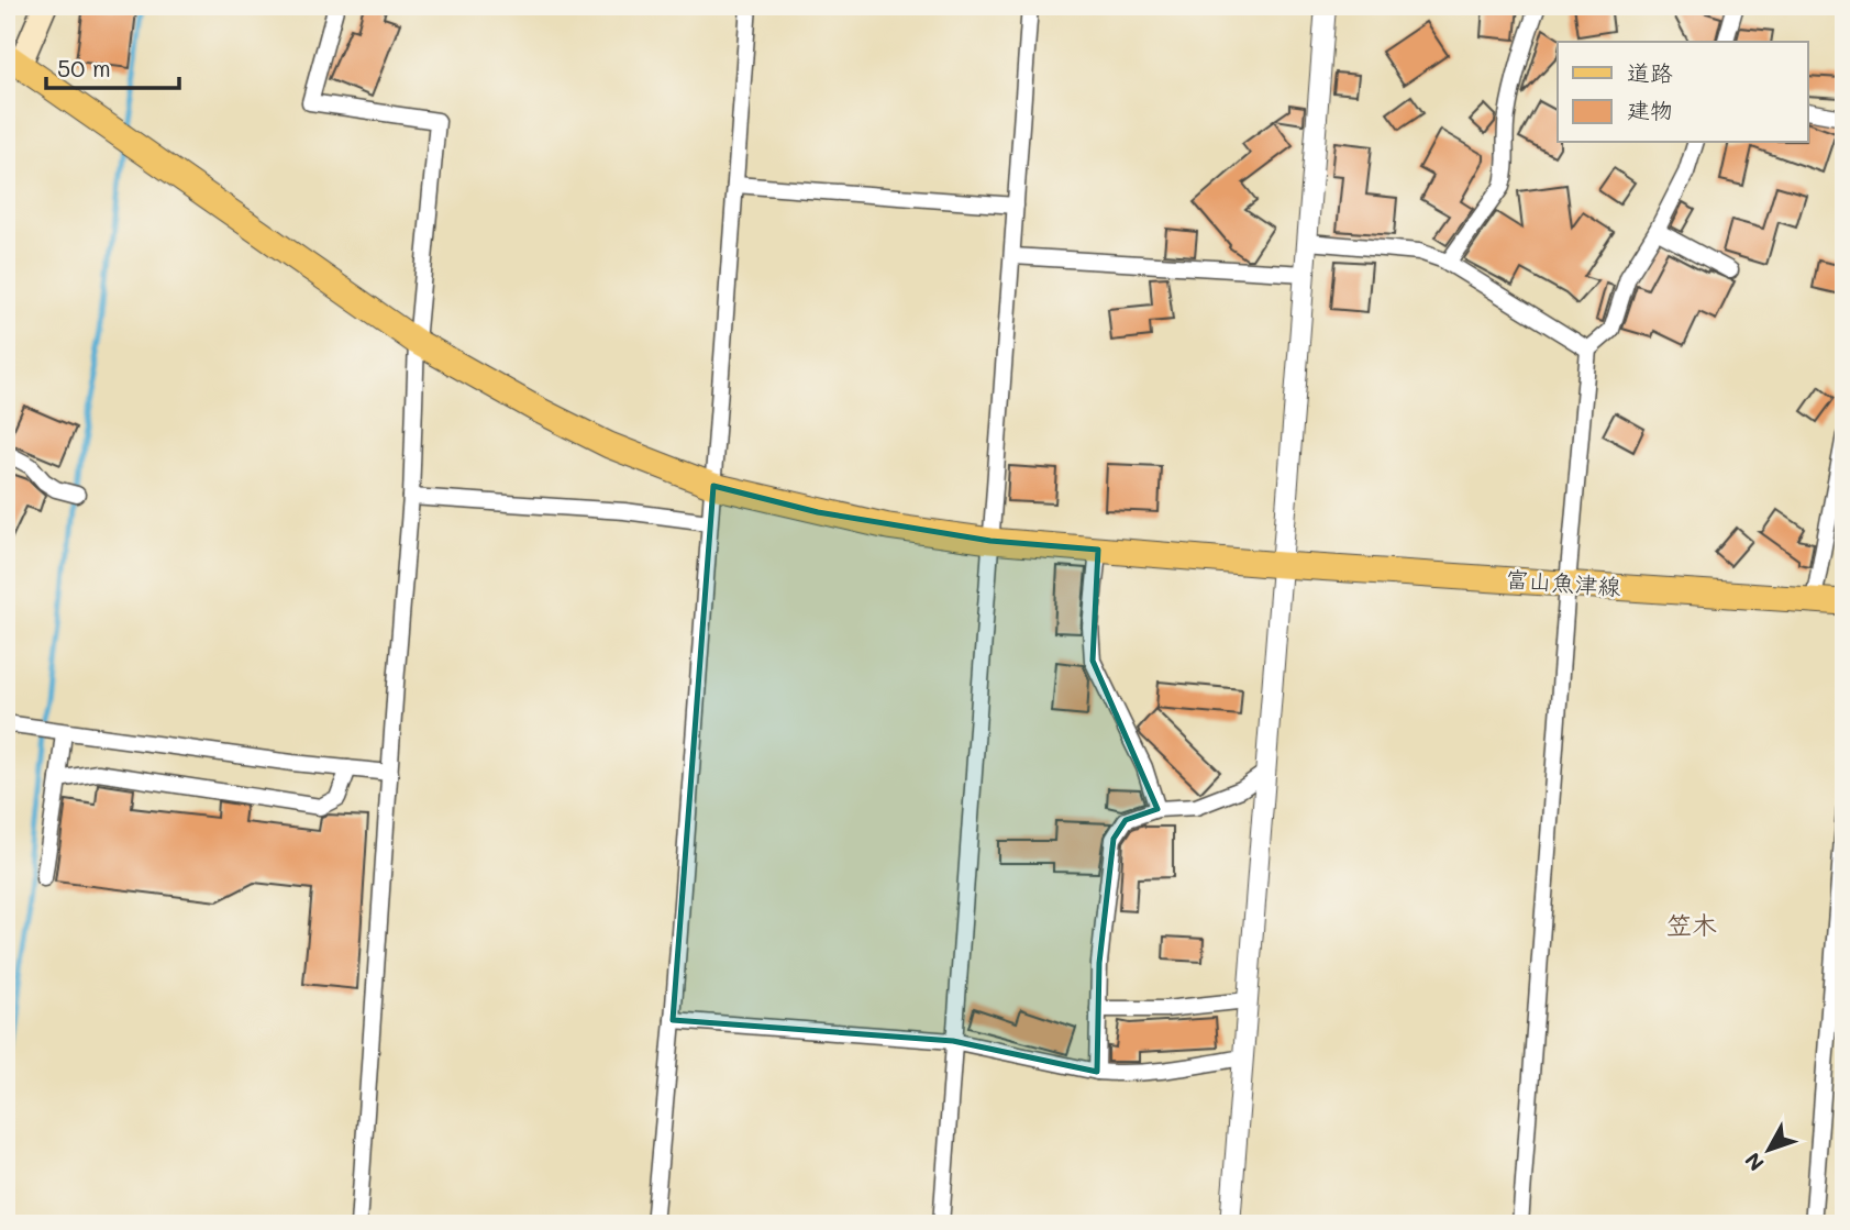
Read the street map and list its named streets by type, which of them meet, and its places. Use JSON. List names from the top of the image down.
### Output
{
  "streets": {
    "main road": ["富山魚津線"]
  },
  "districts": ["笠木"],
  "legend": ["道路", "建物"],
  "scale_bar": "50 m",
  "north": "bottom left"
}
